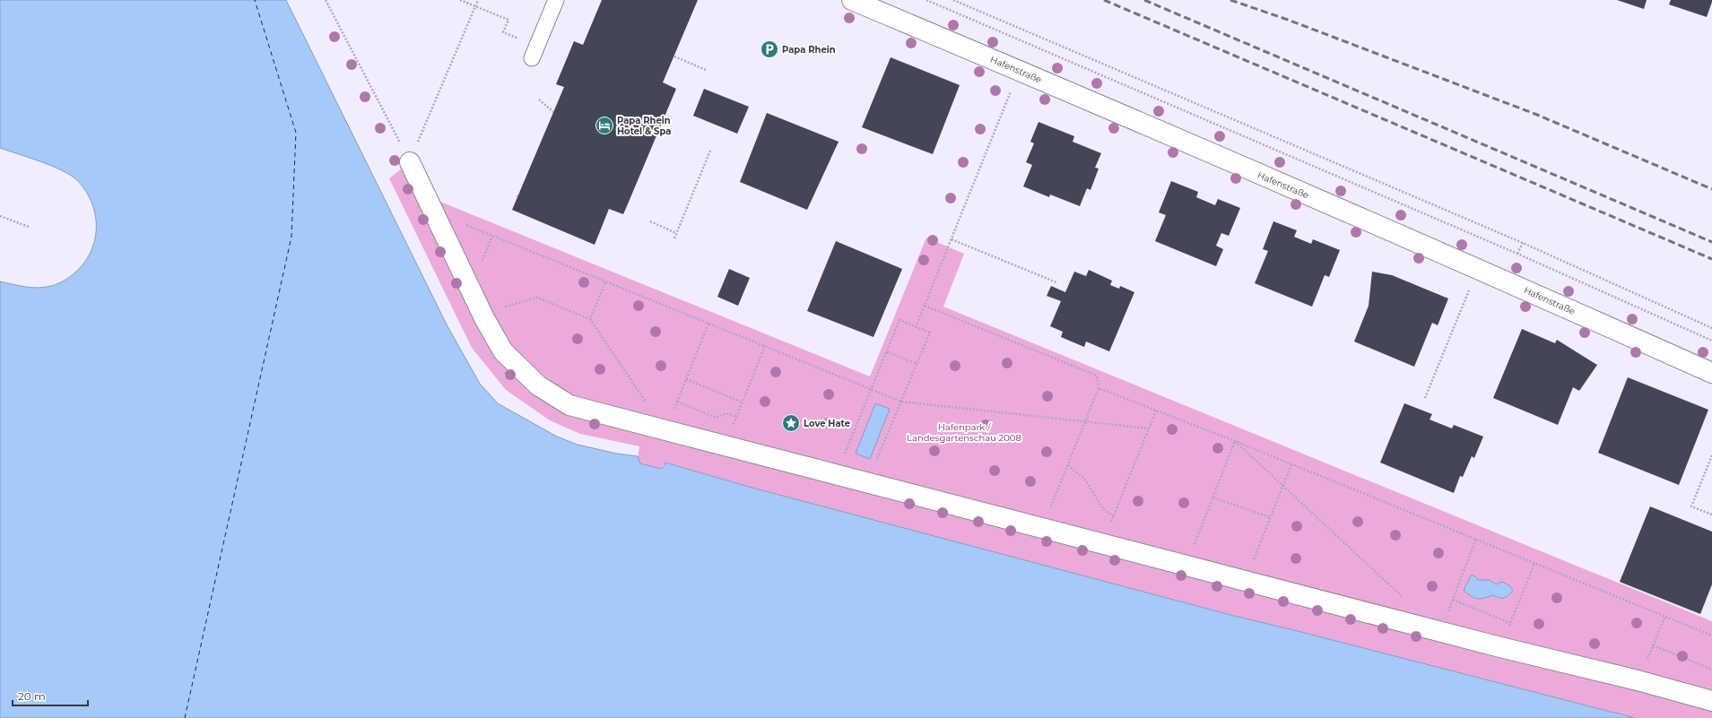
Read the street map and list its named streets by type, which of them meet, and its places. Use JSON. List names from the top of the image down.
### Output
{
  "streets": {
    "street": ["Hafenstraße"]
  },
  "parks": ["Hafenpark / Landesgartenschau 2008"],
  "places": {
    "parking": ["Papa Rhein"],
    "hotel": ["Papa Rhein Hotel & Spa"],
    "place": ["Love Hate"]
  },
  "scale_bar": "20 m"
}
